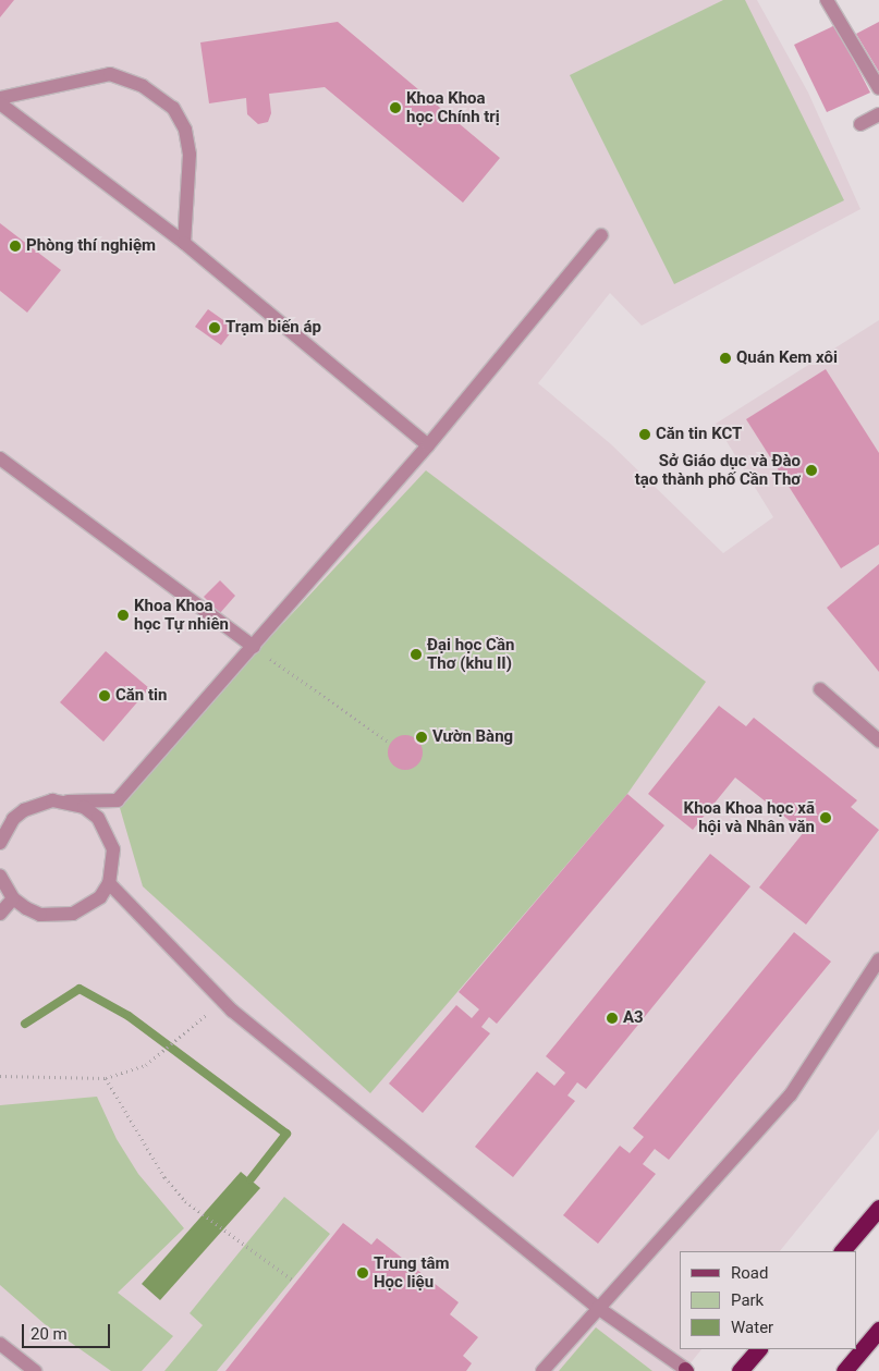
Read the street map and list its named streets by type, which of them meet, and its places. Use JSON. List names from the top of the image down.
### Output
{
  "places": [
    "Khoa Khoa học Chính trị",
    "Phòng thí nghiệm",
    "Trạm biến áp",
    "Quán Kem xôi",
    "Căn tin KCT",
    "Sở Giáo dục và Đào tạo thành phố Cần Thơ",
    "Khoa Khoa học Tự nhiên",
    "Đại học Cần Thơ (khu II)",
    "Căn tin",
    "Vườn Bàng",
    "Khoa Khoa học xã hội và Nhân văn",
    "A3",
    "Trung tâm Học liệu"
  ],
  "legend": ["Road", "Park", "Water"],
  "scale_bar": "20 m"
}
